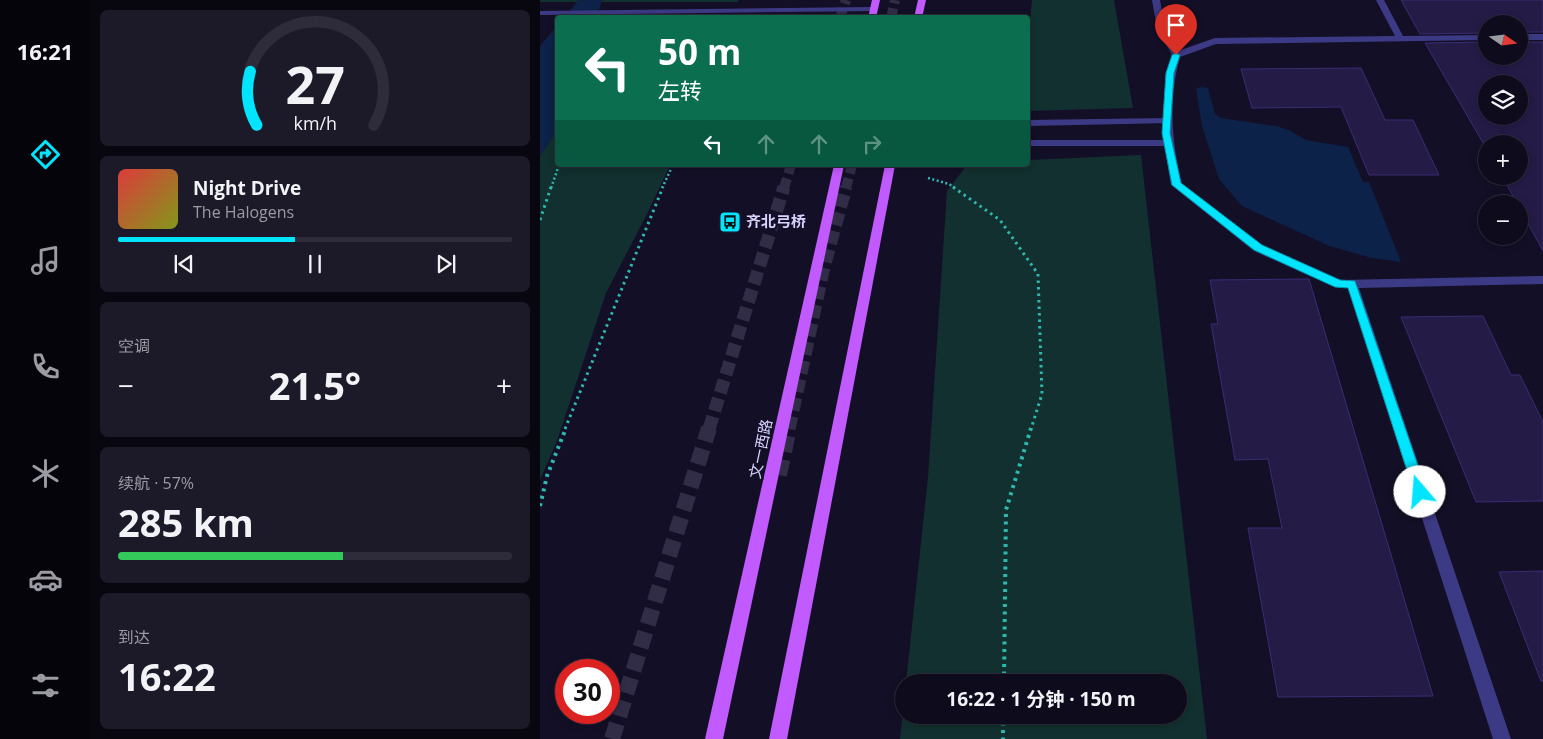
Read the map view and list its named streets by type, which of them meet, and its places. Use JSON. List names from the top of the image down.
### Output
{
  "streets": {
    "main road": ["文一西路"]
  },
  "places": {
    "bus stop": ["齐北弓桥"]
  },
  "north": "right",
  "page": {
    "tabs": "16:21",
    "map_buttons": ["+", "−"],
    "turn": ["50 m", "左转"],
    "song": ["Night Drive", "The Halogens"],
    "tile": [
      "空调",
      ["续航 · 57%", "285 km"],
      ["到达", "16:22"]
    ],
    "heat": ["−", "21.5°", "+"],
    "limit": "30",
    "trip": "16:22 · 1 分钟 · 150 m",
    "gauge": ["27", "km/h"]
  }
}
